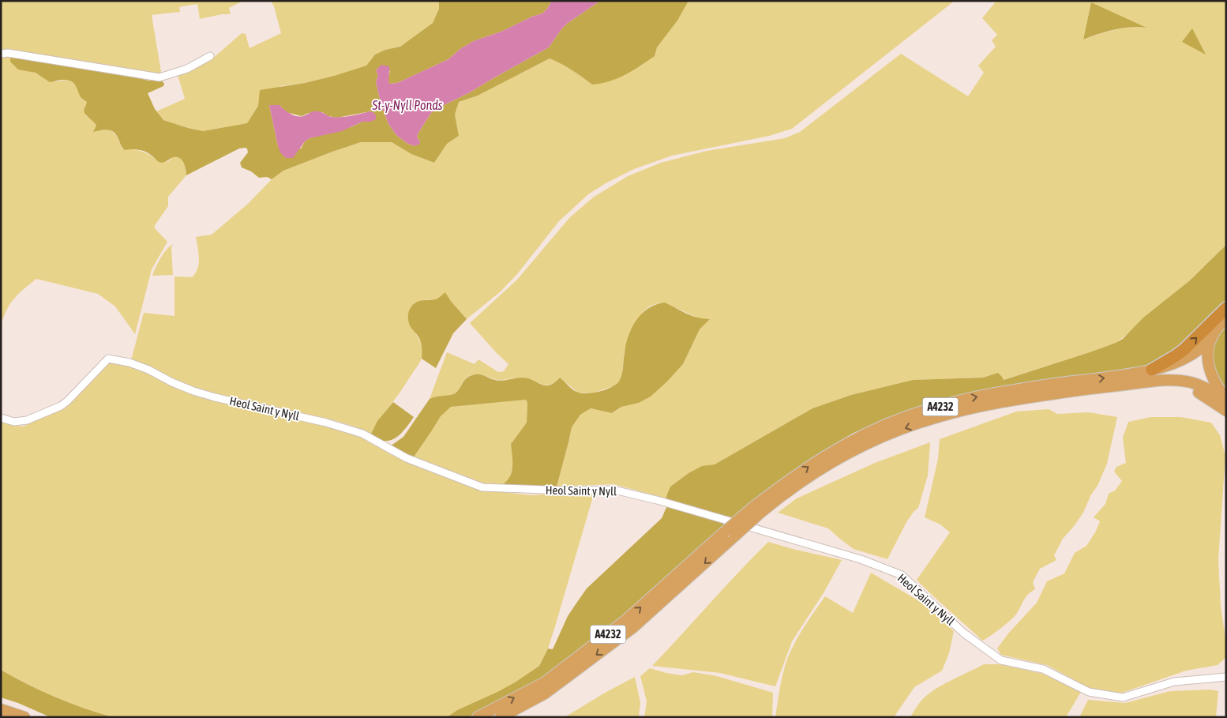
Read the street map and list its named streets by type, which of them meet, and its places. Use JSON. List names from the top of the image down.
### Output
{
  "streets": {
    "highway": ["A4232"],
    "street": ["Heol Saint y Nyll"]
  },
  "water": ["St-y-Nyll Ponds"]
}
